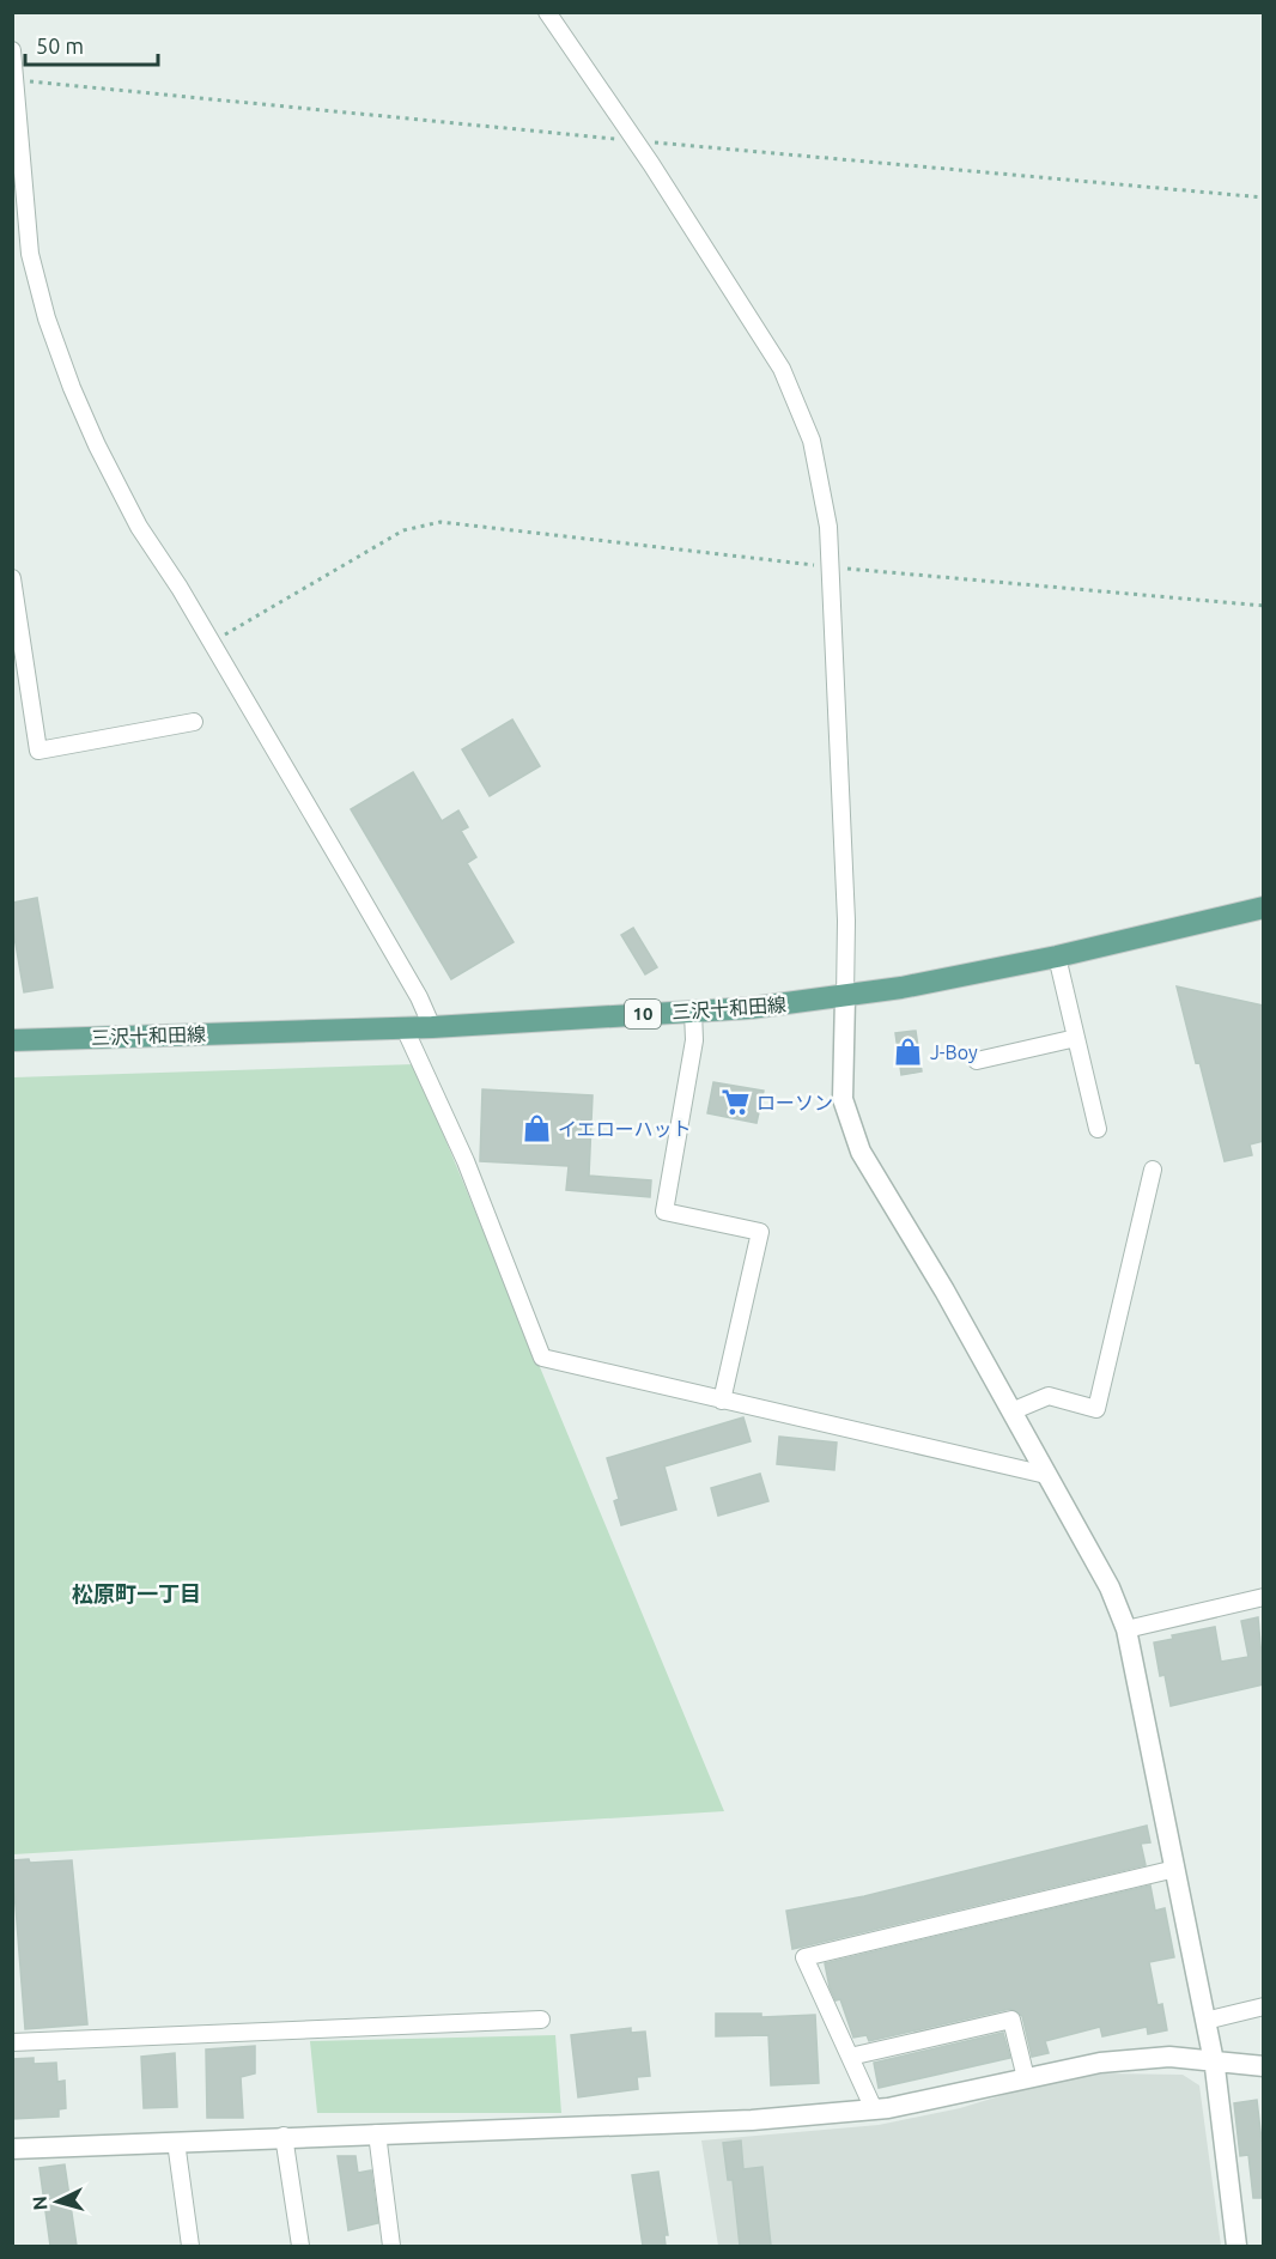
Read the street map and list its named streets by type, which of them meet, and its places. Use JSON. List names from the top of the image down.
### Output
{
  "streets": {
    "main road": ["三沢十和田線", "10"]
  },
  "districts": ["松原町一丁目"],
  "places": {
    "shop": ["J-Boy", "イエローハット"],
    "supermarket": ["ローソン"]
  },
  "scale_bar": "50 m",
  "north": "left"
}
